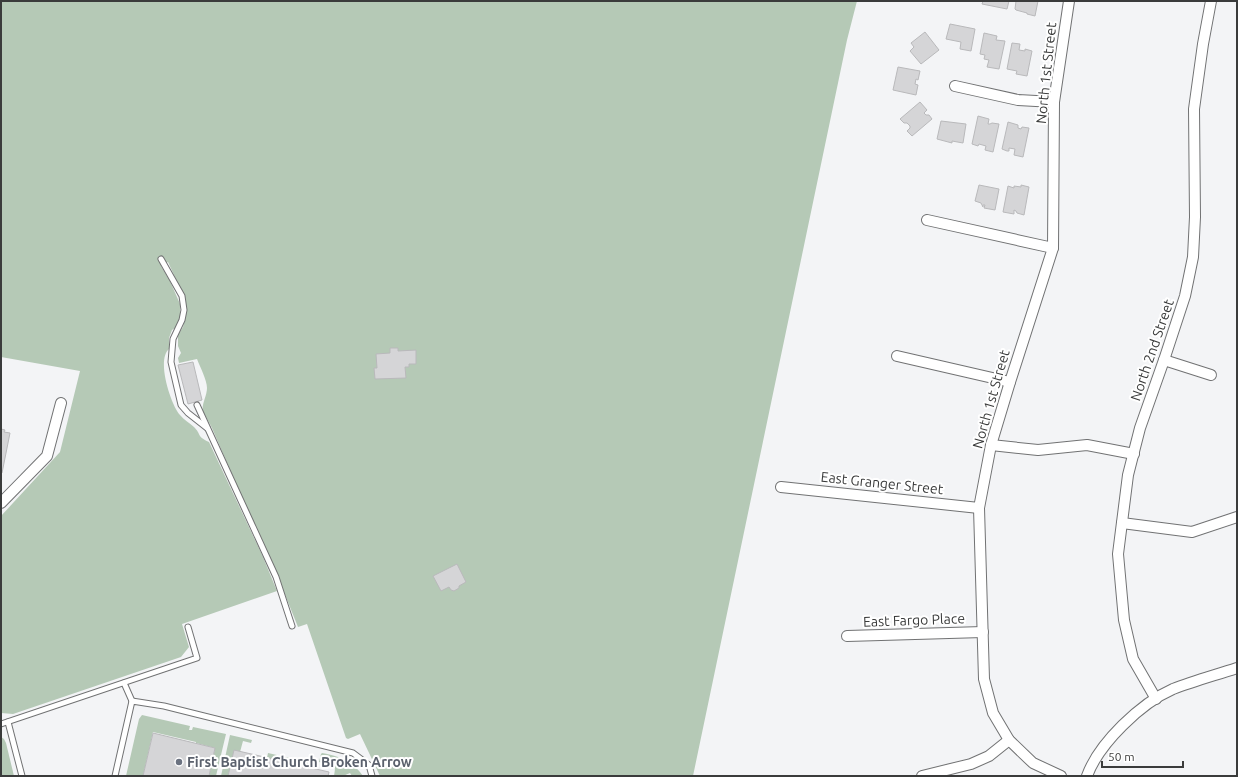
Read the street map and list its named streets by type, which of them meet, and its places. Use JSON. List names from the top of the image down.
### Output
{
  "streets": {
    "street": [
      "North 1st Street",
      "North 2nd Street",
      "East Granger Street",
      "East Fargo Place"
    ]
  },
  "crossings": [
    ["North 1st Street", "East Granger Street"],
    ["North 1st Street", "East Fargo Place"]
  ],
  "places": ["First Baptist Church Broken Arrow"],
  "scale_bar": "50 m"
}
